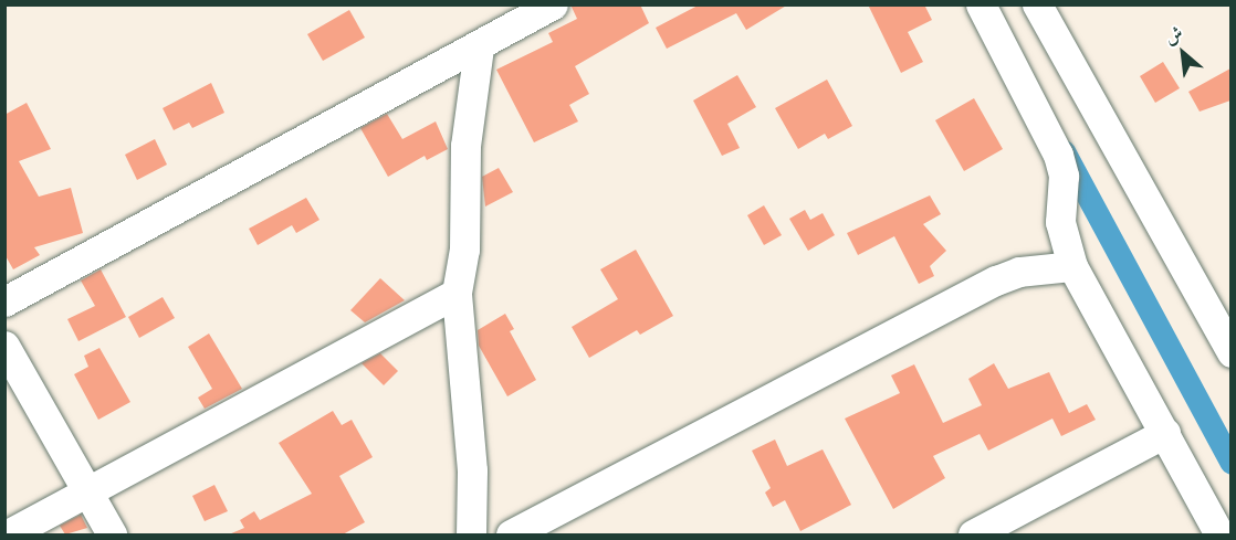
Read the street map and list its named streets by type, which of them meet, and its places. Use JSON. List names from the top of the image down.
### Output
{
  "north": "top left"
}
